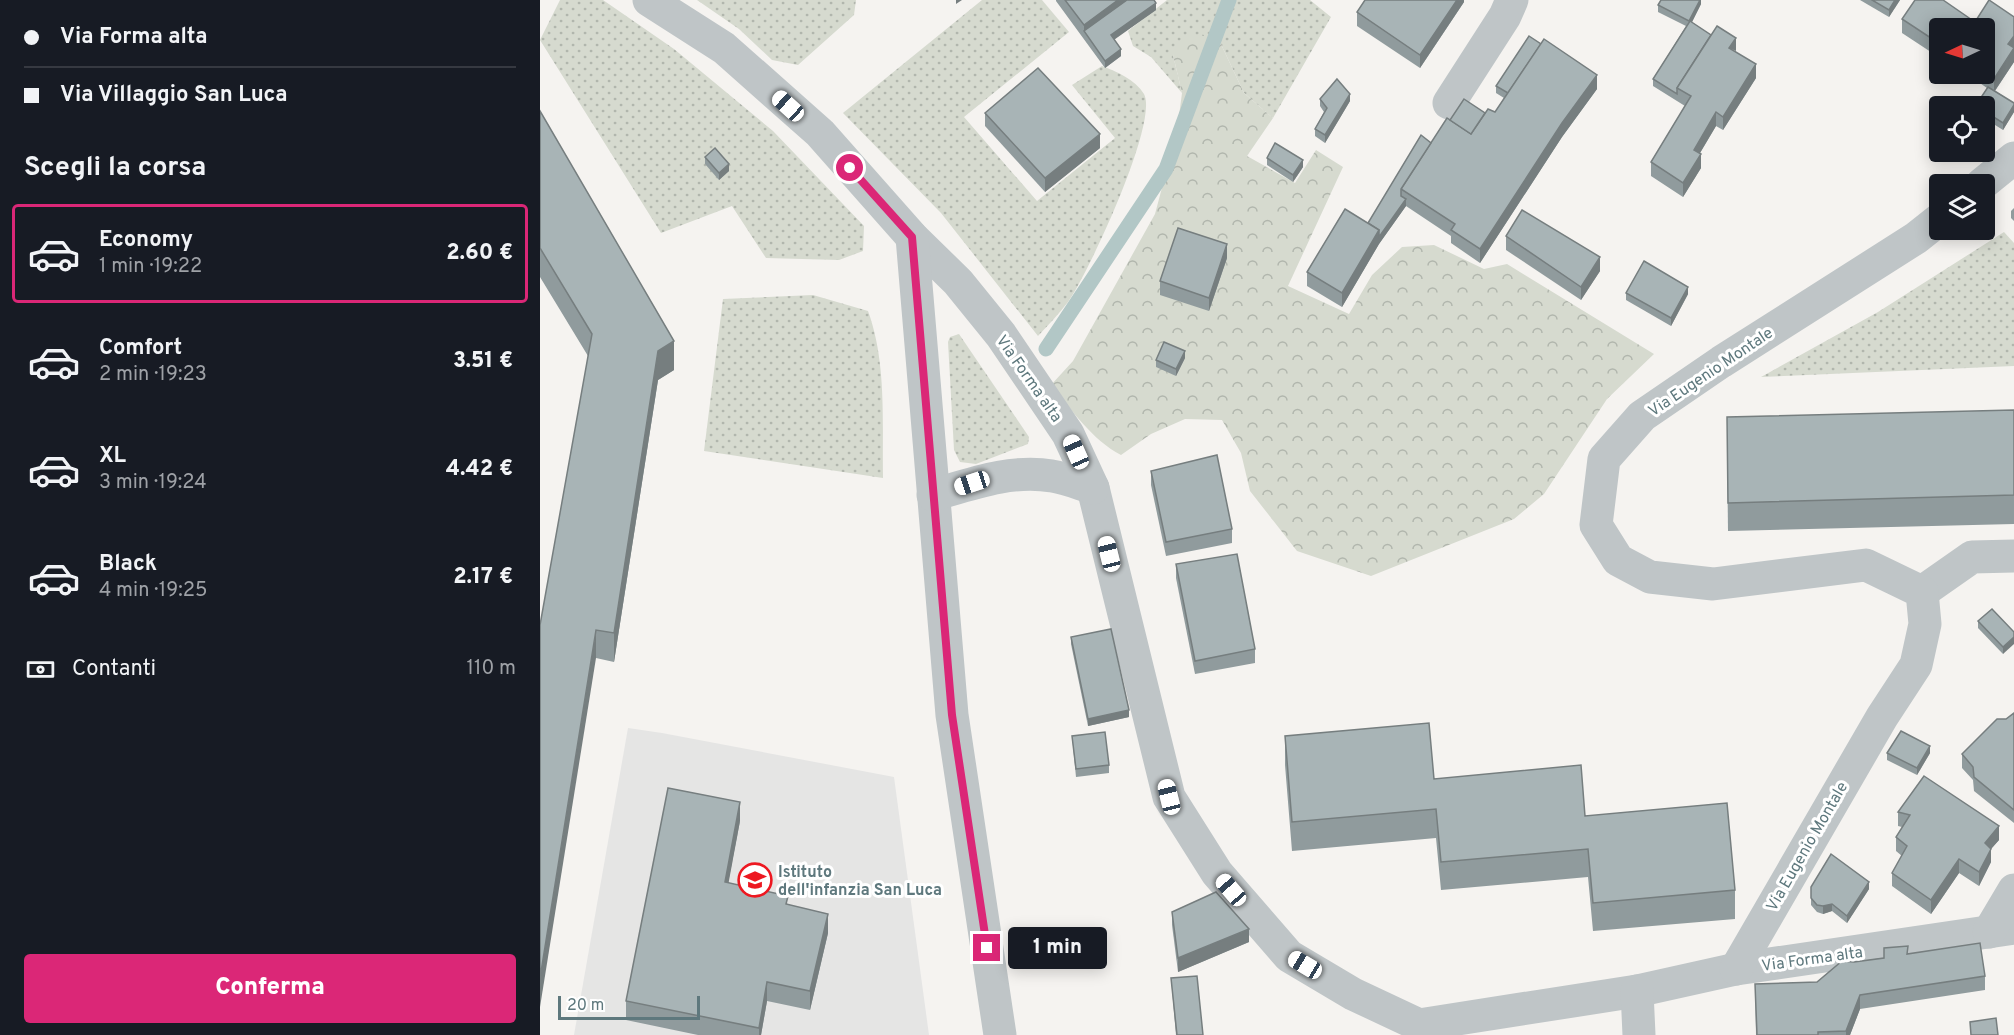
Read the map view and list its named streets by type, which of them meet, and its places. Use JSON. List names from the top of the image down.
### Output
{
  "streets": {
    "street": ["Via Eugenio Montale", "Via Forma alta"]
  },
  "crossings": [
    ["Via Eugenio Montale", "Via Forma alta"]
  ],
  "places": {
    "school or university": ["Istituto dell'infanzia San Luca"]
  },
  "scale_bar": "20 m",
  "north": "left",
  "page": {
    "banner": ["Via Forma alta", "Via Villaggio San Luca"],
    "heading": "Scegli la corsa",
    "list": [
      {
        "name": "Economy",
        "note": "1 min · 19:22",
        "value": "2.60 €"
      },
      {
        "name": "Comfort",
        "note": "2 min · 19:23",
        "value": "3.51 €"
      },
      {
        "name": "XL",
        "note": "3 min · 19:24",
        "value": "4.42 €"
      },
      {
        "name": "Black",
        "note": "4 min · 19:25",
        "value": "2.17 €"
      }
    ],
    "pay": ["Contanti", "110 m"],
    "bubble": "1 min",
    "buttons": "Conferma",
    "scale": "20 m"
  }
}
